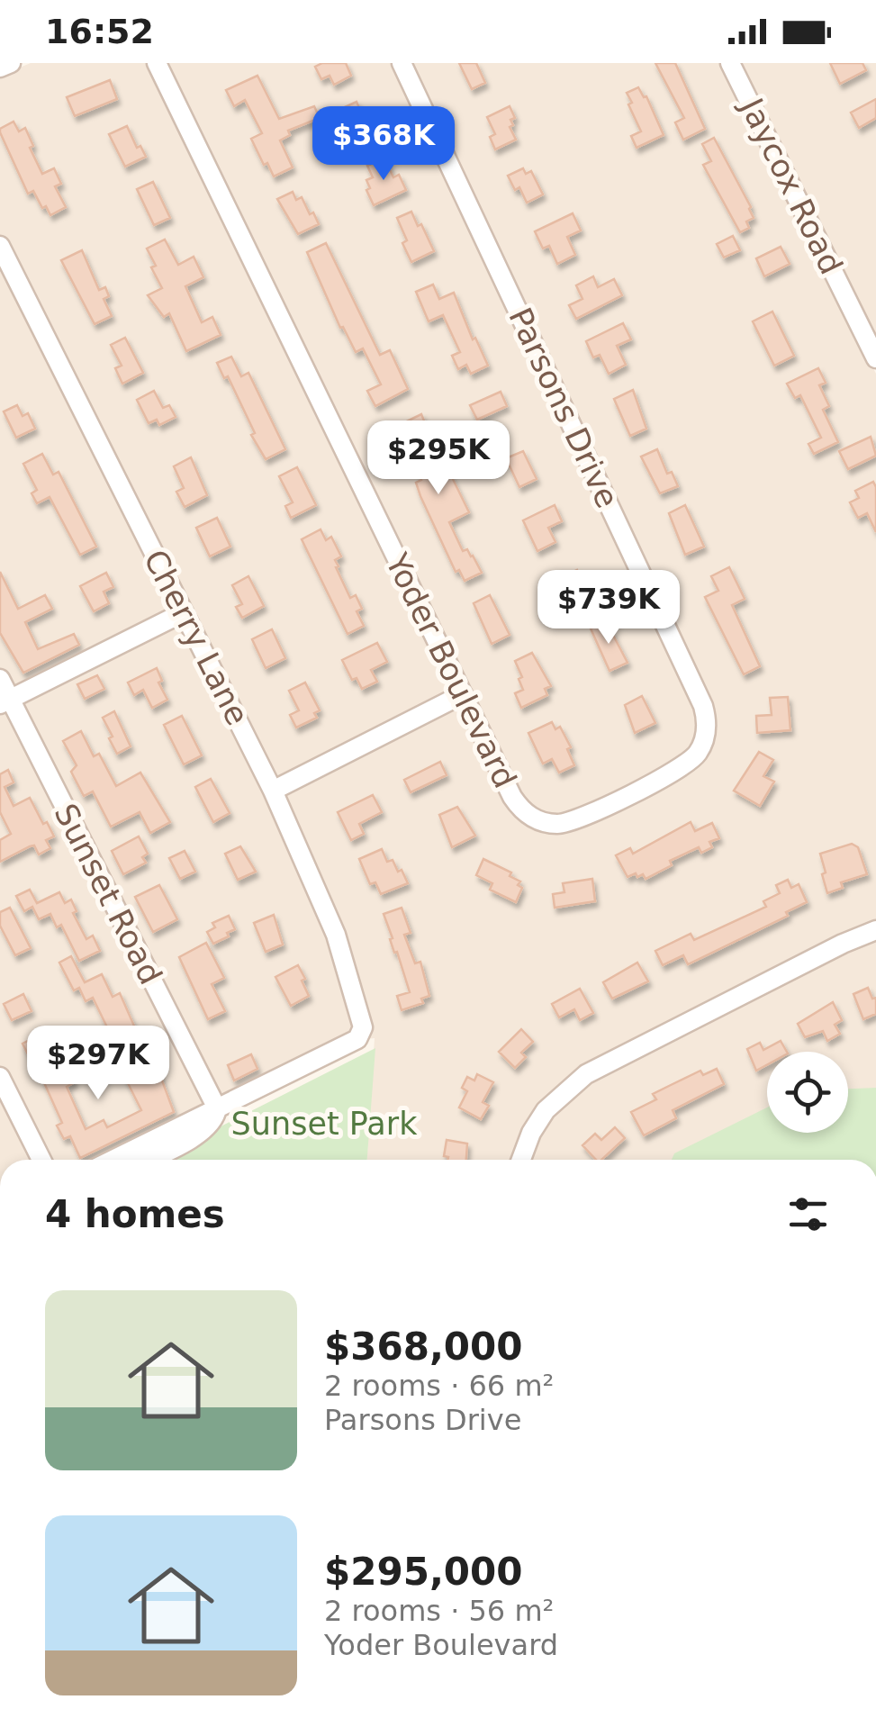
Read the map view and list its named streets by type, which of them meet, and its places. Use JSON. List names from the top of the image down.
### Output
{
  "streets": {
    "street": [
      "Jaycox Road",
      "Parsons Drive",
      "Cherry Lane",
      "Yoder Boulevard",
      "Sunset Road"
    ]
  },
  "crossings": [
    ["Parsons Drive", "Yoder Boulevard"],
    ["Cherry Lane", "Sunset Road"]
  ],
  "parks": ["Sunset Park"],
  "page": {
    "status": "16:52",
    "price": [
      "$368K",
      "$295K",
      "$739K",
      "$297K"
    ],
    "heading": "4 homes",
    "list": [
      {
        "name": "$368,000",
        "note": "2 rooms · 66 m² · Parsons Drive"
      },
      {
        "name": "$295,000",
        "note": "2 rooms · 56 m² · Yoder Boulevard"
      }
    ]
  }
}
